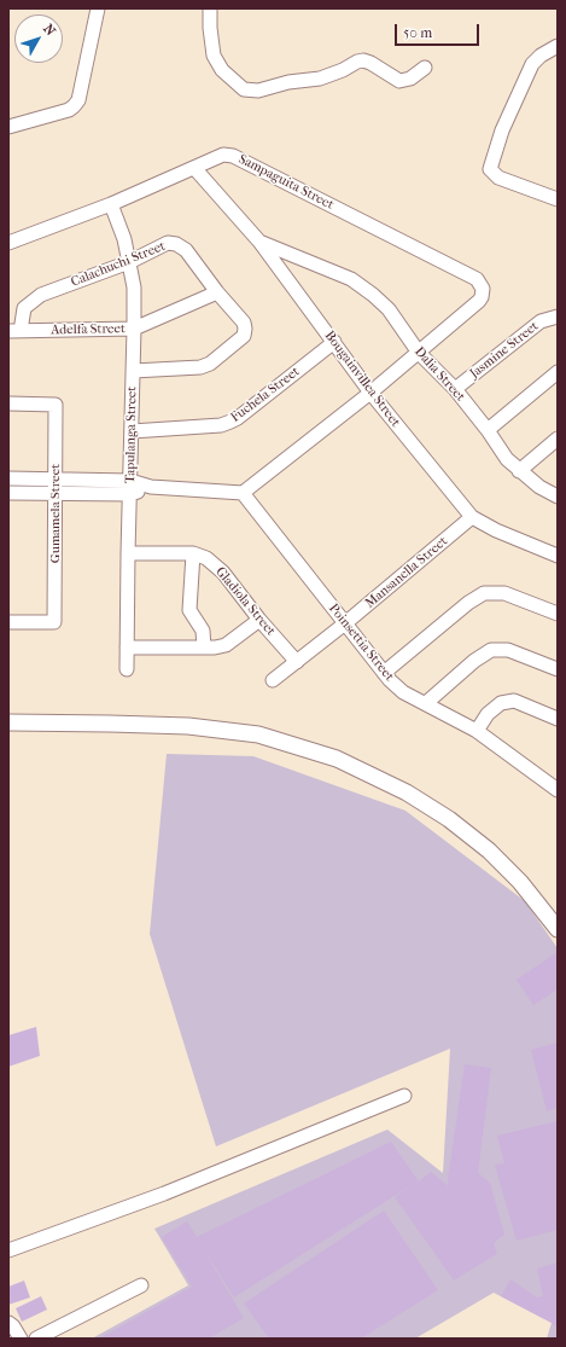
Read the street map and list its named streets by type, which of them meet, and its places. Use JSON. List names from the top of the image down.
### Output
{
  "streets": {
    "street": [
      "Sampaguita Street",
      "Calachuchi Street",
      "Adelfa Street",
      "Jasmine Street",
      "Dalia Street",
      "Bougainvillea Street",
      "Fuchela Street",
      "Tapulanga Street",
      "Gumamela Street",
      "Mansanella Street",
      "Gladiola Street",
      "Poinsettia Street"
    ]
  },
  "crossings": [
    ["Sampaguita Street", "Dalia Street"],
    ["Sampaguita Street", "Bougainvillea Street"],
    ["Sampaguita Street", "Tapulanga Street"],
    ["Calachuchi Street", "Adelfa Street"],
    ["Calachuchi Street", "Tapulanga Street"],
    ["Adelfa Street", "Tapulanga Street"],
    ["Jasmine Street", "Dalia Street"],
    ["Dalia Street", "Bougainvillea Street"],
    ["Bougainvillea Street", "Fuchela Street"],
    ["Bougainvillea Street", "Mansanella Street"],
    ["Fuchela Street", "Tapulanga Street"],
    ["Tapulanga Street", "Gladiola Street"],
    ["Mansanella Street", "Gladiola Street"],
    ["Mansanella Street", "Poinsettia Street"]
  ],
  "scale_bar": "50 m",
  "north": "top right"
}
